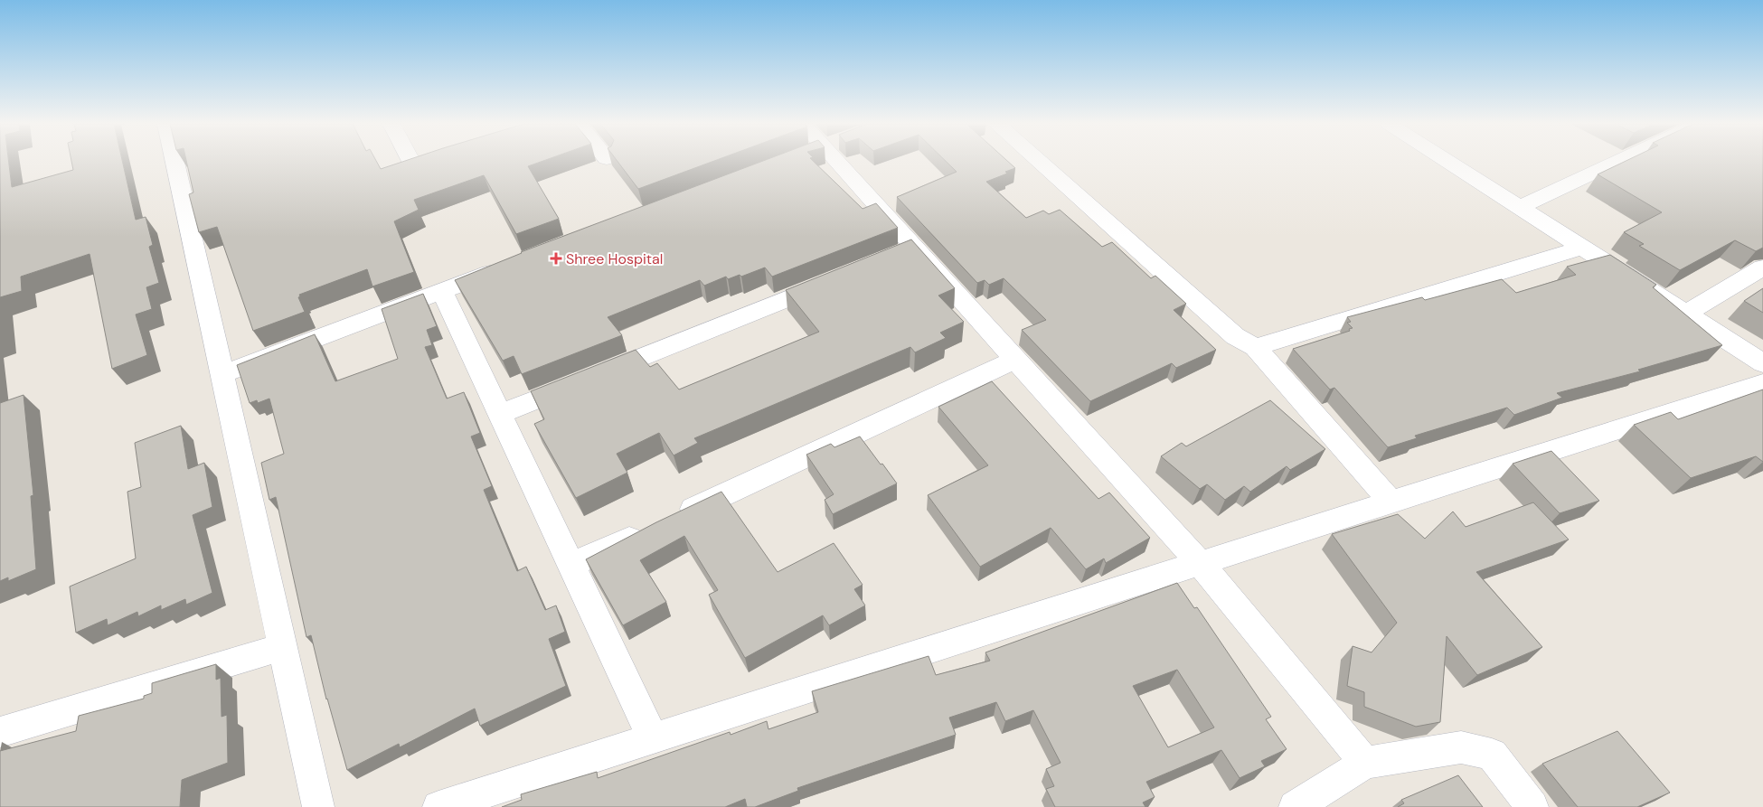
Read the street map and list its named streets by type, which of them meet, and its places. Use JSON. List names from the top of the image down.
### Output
{
  "places": {
    "health": ["Shree Hospital"]
  }
}
